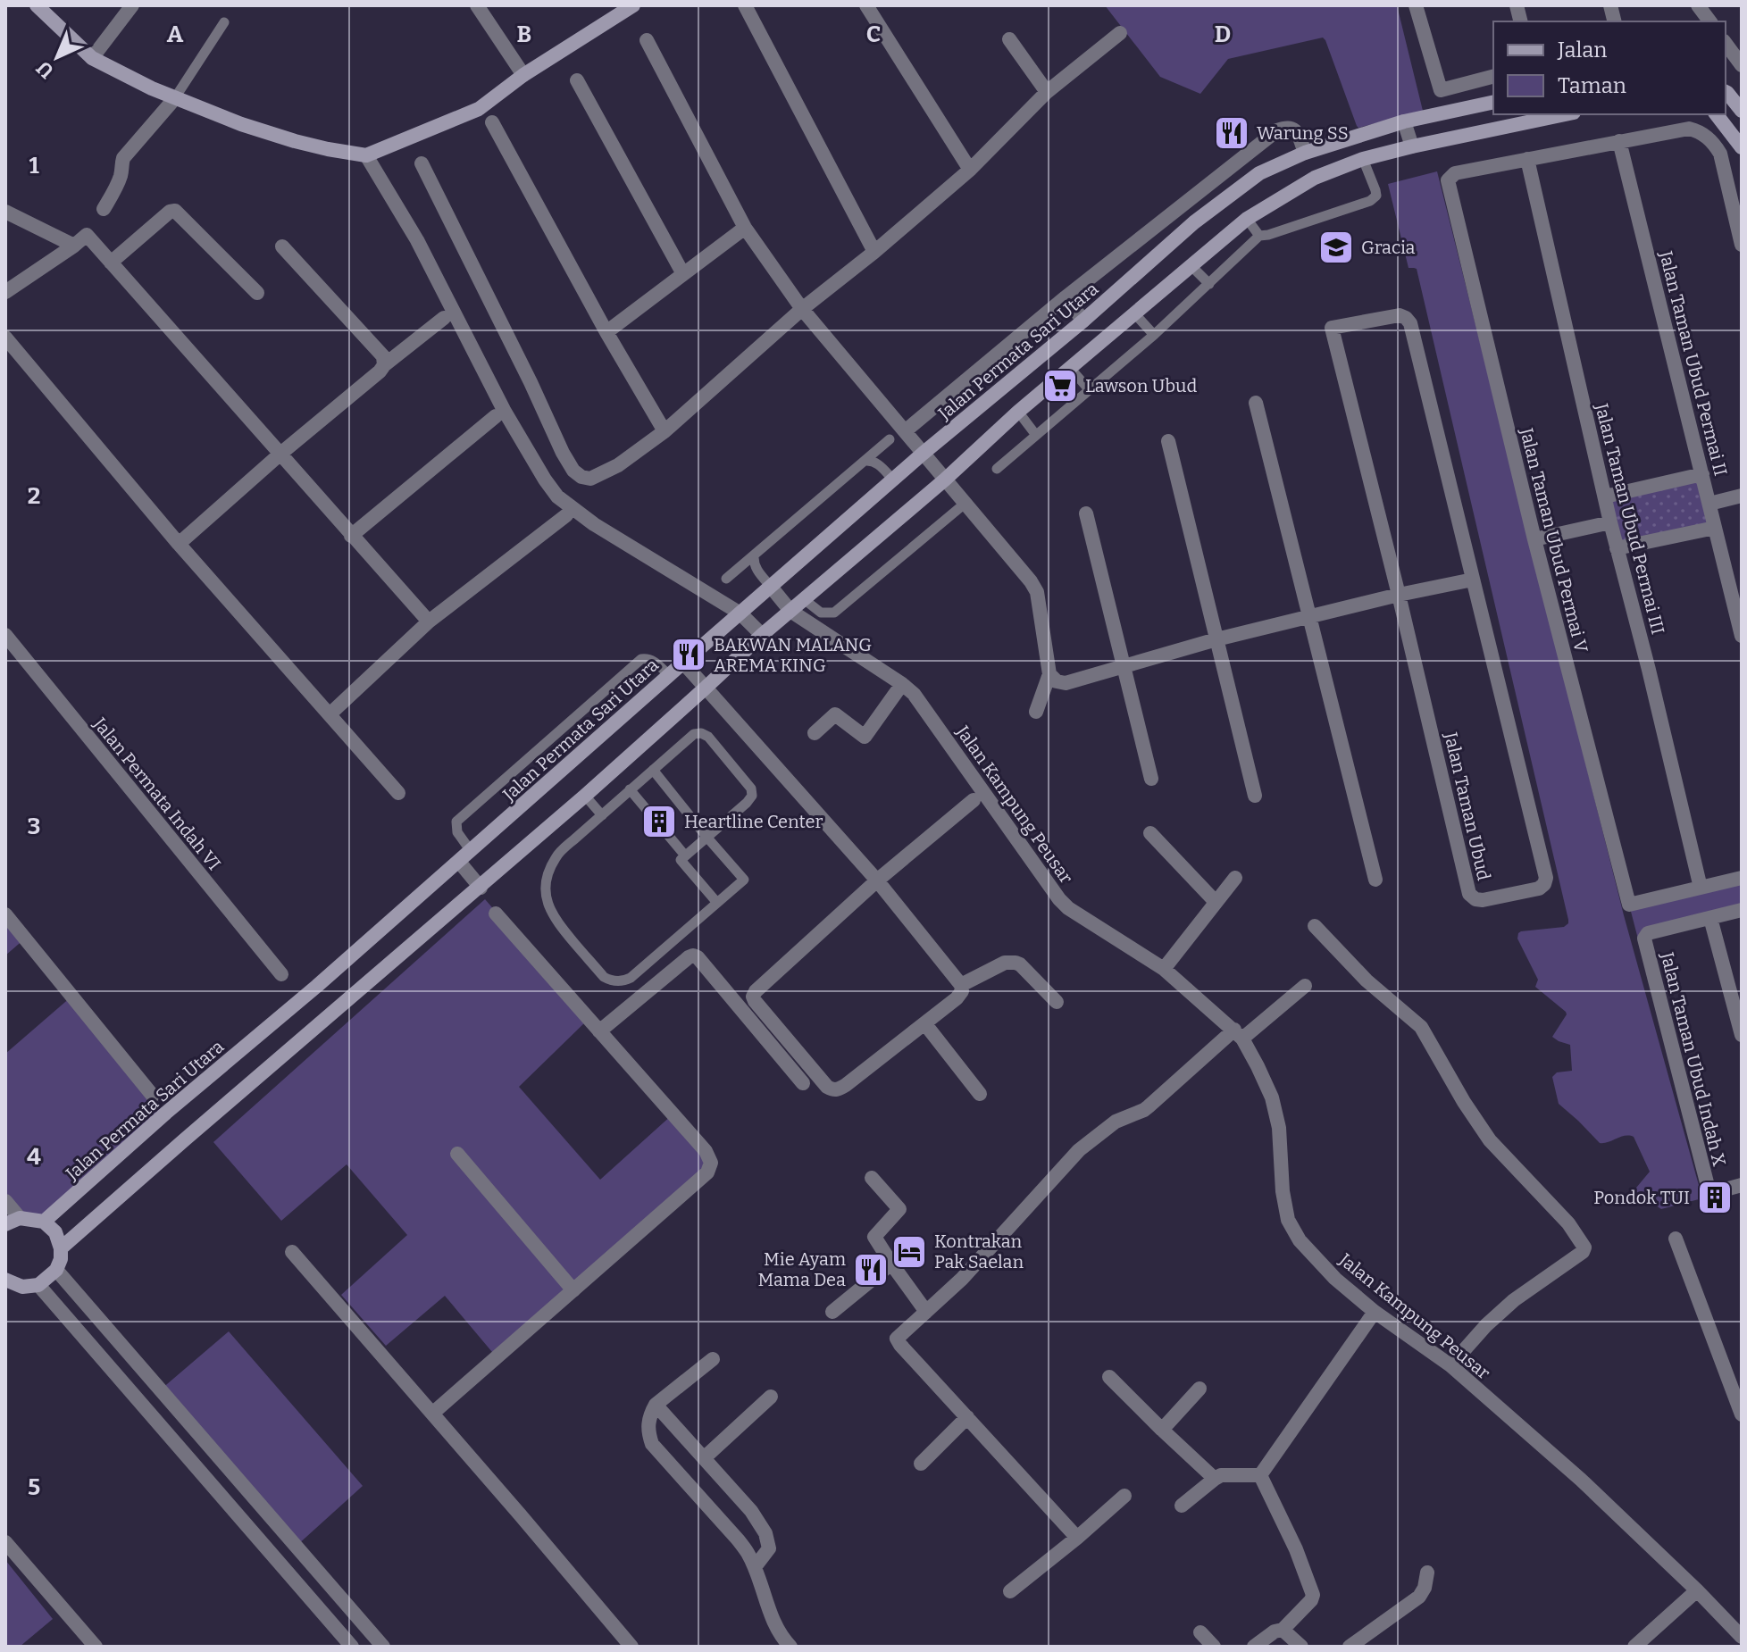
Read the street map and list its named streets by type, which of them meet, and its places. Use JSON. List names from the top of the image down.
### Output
{
  "streets": {
    "street": [
      "Jalan Permata Sari Utara",
      "Jalan Taman Ubud Permai II",
      "Jalan Taman Ubud Permai III",
      "Jalan Taman Ubud Permai V",
      "Jalan Permata Indah VI",
      "Jalan Kampung Peusar",
      "Jalan Taman Ubud",
      "Jalan Taman Ubud Indah X"
    ]
  },
  "crossings": [
    ["Jalan Permata Sari Utara", "Jalan Kampung Peusar"],
    ["Jalan Taman Ubud Permai III", "Jalan Taman Ubud Permai V"]
  ],
  "places": {
    "restaurant": ["Warung SS", "BAKWAN MALANG AREMA KING", "Mie Ayam Mama Dea"],
    "school or university": ["Gracia"],
    "supermarket": ["Lawson Ubud"],
    "building": ["Heartline Center", "Pondok TUI"],
    "hotel": ["Kontrakan Pak Saelan"]
  },
  "legend": ["Jalan", "Taman"],
  "north": "bottom left",
  "grid": {
    "columns": [
      "A",
      "B",
      "C",
      "D"
    ],
    "rows": [
      "1",
      "2",
      "3",
      "4",
      "5"
    ]
  }
}
